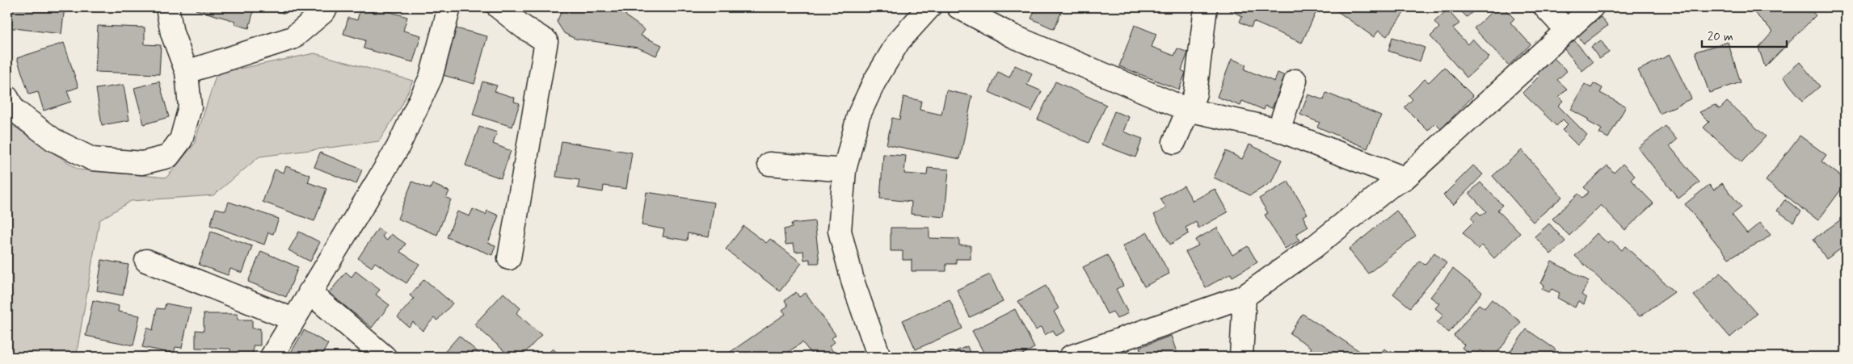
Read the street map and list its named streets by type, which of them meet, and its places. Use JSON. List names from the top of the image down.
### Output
{
  "scale_bar": "20 m"
}
